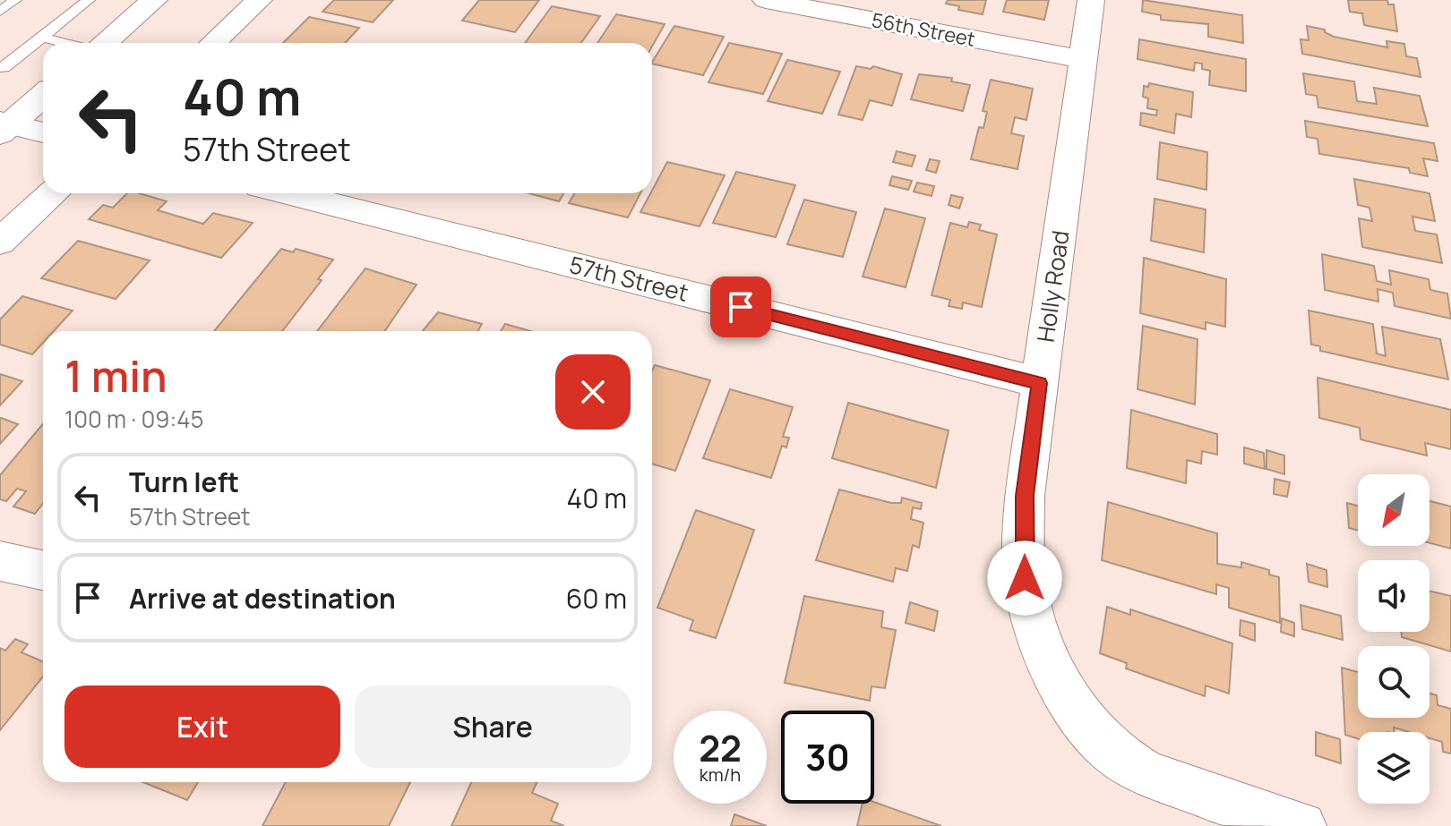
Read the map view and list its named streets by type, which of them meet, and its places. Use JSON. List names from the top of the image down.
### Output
{
  "streets": {
    "street": ["56th Street", "57th Street", "Holly Road"]
  },
  "crossings": [
    ["56th Street", "Holly Road"],
    ["57th Street", "Holly Road"]
  ],
  "north": "bottom left",
  "page": {
    "turn": ["40 m", "57th Street"],
    "heading": ["1 min", "100 m · 09:45"],
    "list": [
      {
        "name": "Turn left",
        "note": "57th Street",
        "value": "40 m"
      },
      {
        "name": "Arrive at destination",
        "value": "60 m"
      }
    ],
    "buttons": ["Exit", "Share"],
    "speed": "22 km/h",
    "limit": "30"
  }
}
